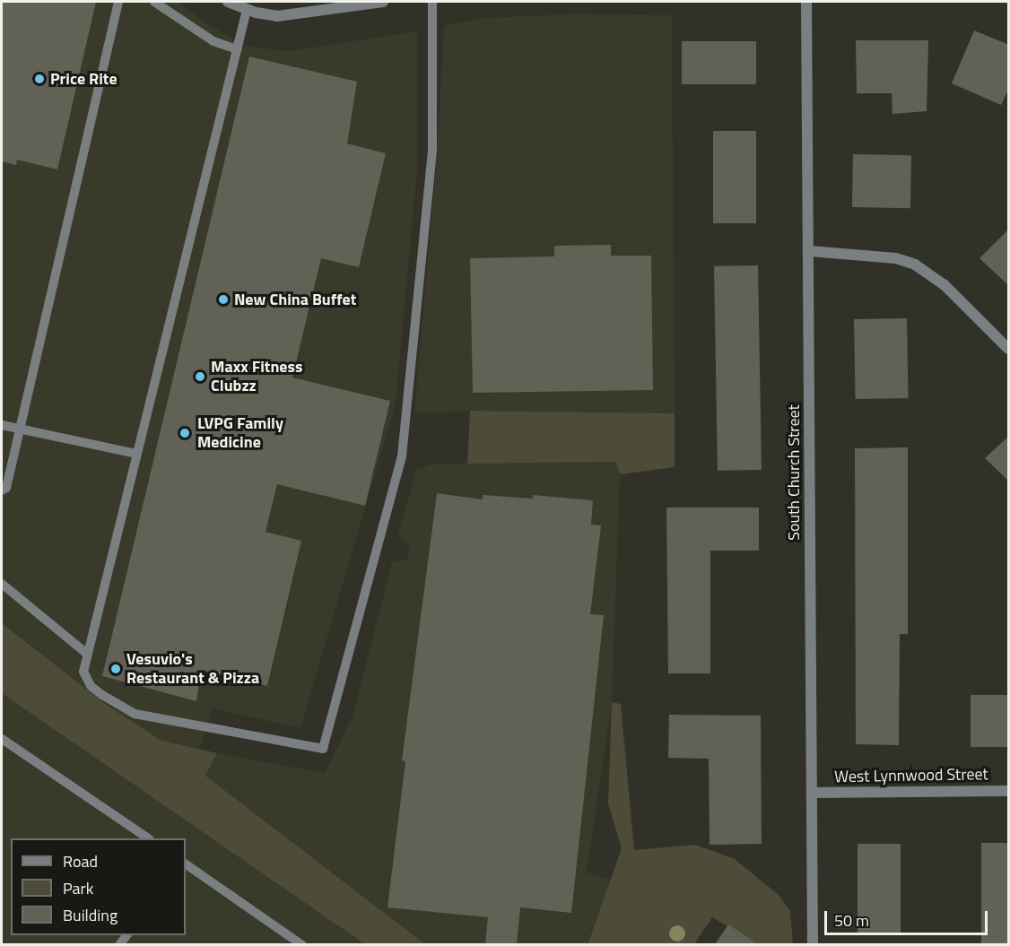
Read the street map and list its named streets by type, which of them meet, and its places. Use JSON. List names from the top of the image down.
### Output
{
  "streets": {
    "street": ["South Church Street", "West Lynnwood Street"]
  },
  "crossings": [
    ["South Church Street", "West Lynnwood Street"]
  ],
  "places": [
    "Price Rite",
    "New China Buffet",
    "Maxx Fitness Clubzz",
    "LVPG Family Medicine",
    "Vesuvio's Restaurant & Pizza"
  ],
  "legend": ["Road", "Park", "Building"],
  "scale_bar": "50 m"
}
